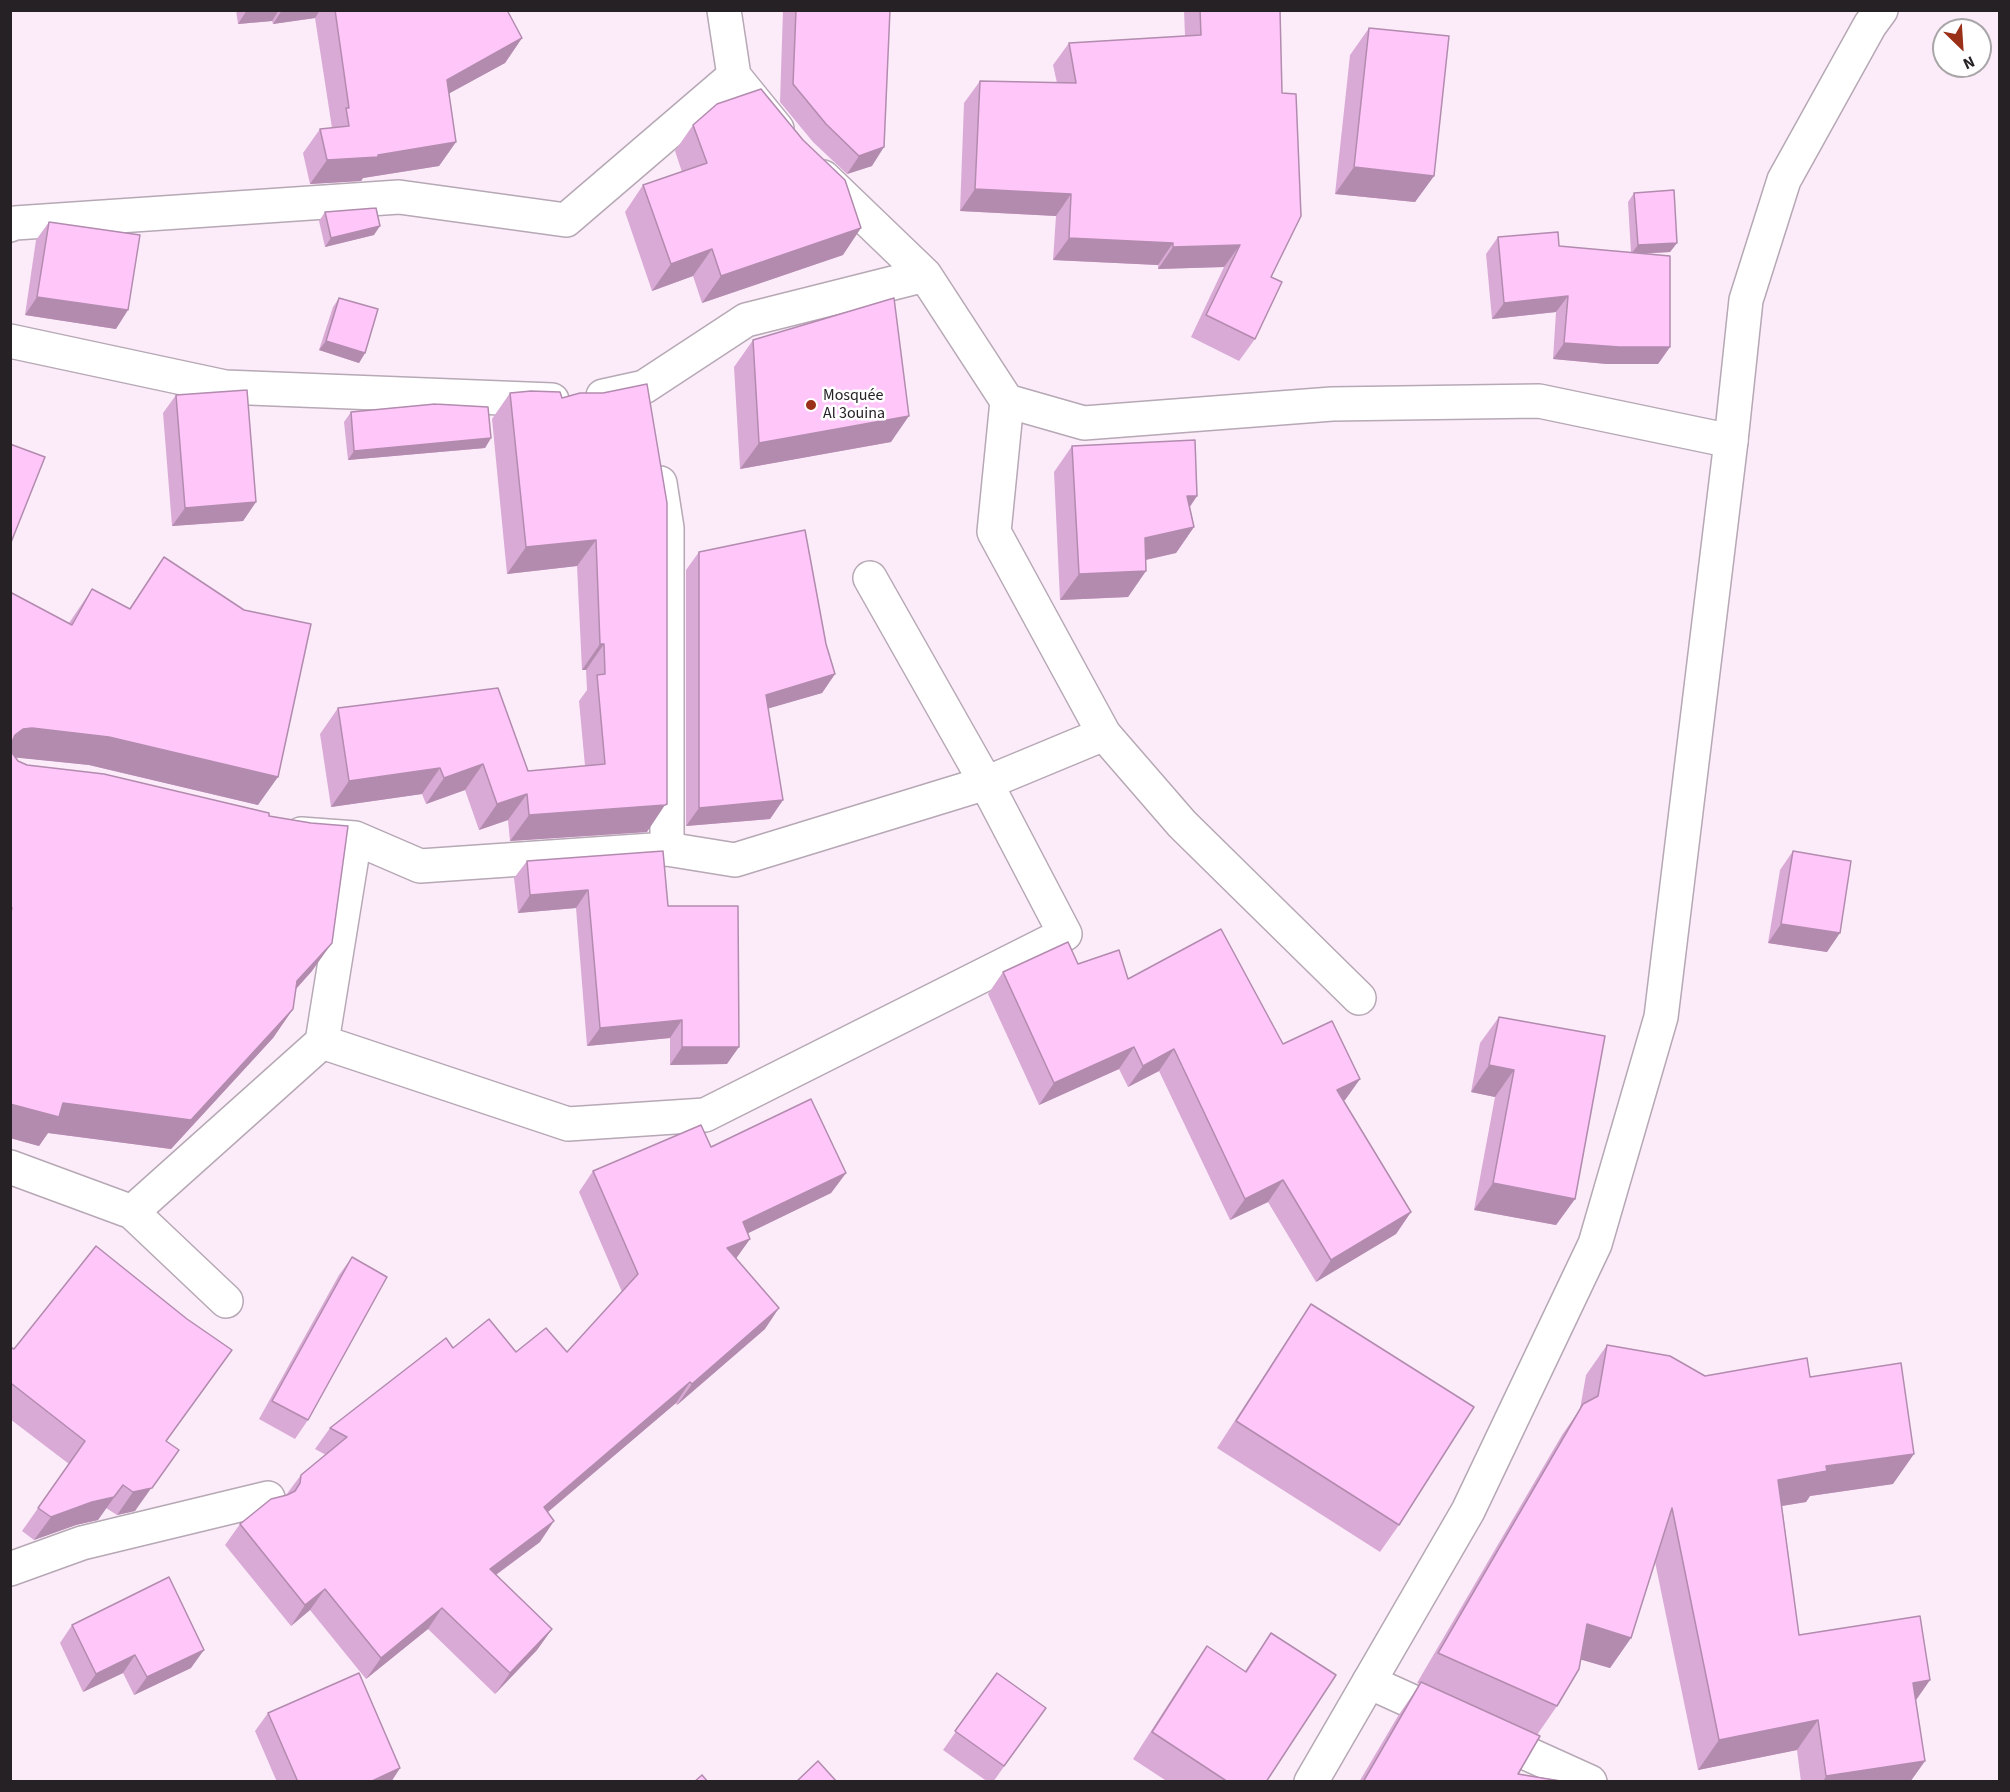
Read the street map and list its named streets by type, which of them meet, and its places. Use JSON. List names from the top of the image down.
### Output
{
  "places": ["Mosquée Al 3ouina"],
  "north": "bottom right"
}
